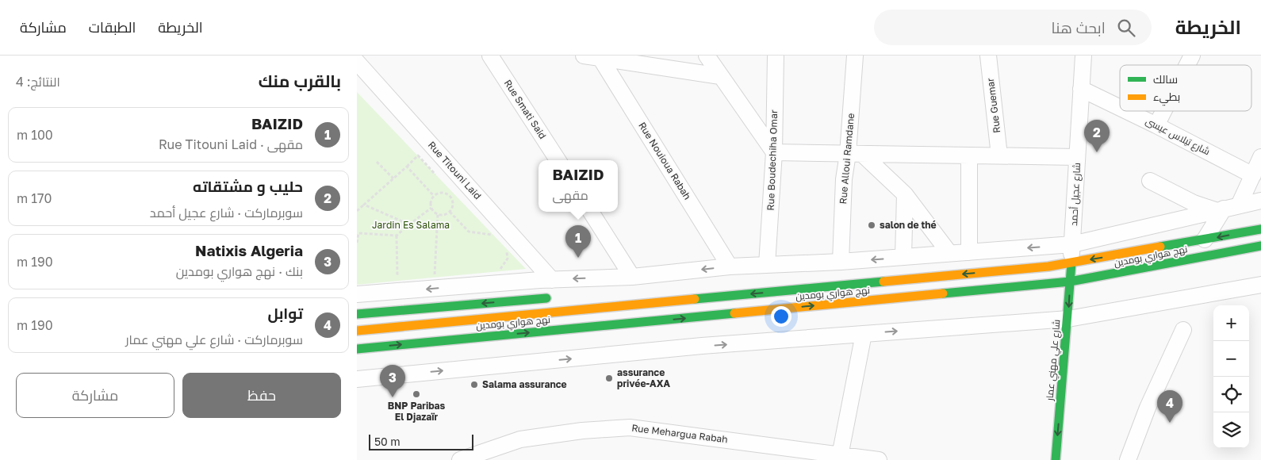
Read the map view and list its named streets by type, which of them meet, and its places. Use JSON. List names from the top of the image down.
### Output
{
  "streets": {
    "main road": ["نهج هواري بومدين", "شارع علي مهني عمار"],
    "street": [
      "Rue Guemar",
      "Rue Smati Said",
      "شارع تيلاس عيسى",
      "Rue Alloui Ramdane",
      "Rue Boudechiha Omar",
      "Rue Nouioua Rabah",
      "Rue Titouni Laid",
      "شارع عجيل أحمد",
      "Rue Mehargua Rabah"
    ]
  },
  "crossings": [
    ["شارع تيلاس عيسى", "شارع عجيل أحمد"],
    ["شارع عجيل أحمد", "نهج هواري بومدين"],
    ["شارع عجيل أحمد", "شارع علي مهني عمار"],
    ["نهج هواري بومدين", "شارع علي مهني عمار"]
  ],
  "one_way": ["شارع علي مهني عمار"],
  "parks": ["Jardin Es Salama"],
  "places": [
    "salon de thé",
    "assurance privée-AXA",
    "Salama assurance",
    "BNP Paribas El Djazaïr"
  ],
  "legend": ["سالك", "بطيء"],
  "scale_bar": "50 m",
  "page": {
    "header": "الخريطة",
    "search": "ابحث هنا",
    "nav": ["الخريطة", "الطبقات", "مشاركة"],
    "heading": ["بالقرب منك", "النتائج: 4"],
    "list": [
      {
        "mark": "1",
        "name": "BAIZID",
        "note": "مقهى · Rue Titouni Laid",
        "value": "100 m"
      },
      {
        "mark": "2",
        "name": "حليب و مشتقاته",
        "note": "سوبرماركت · شارع عجيل أحمد",
        "value": "170 m"
      },
      {
        "mark": "3",
        "name": "Natixis Algeria",
        "note": "بنك · نهج هواري بومدين",
        "value": "190 m"
      },
      {
        "mark": "4",
        "name": "توابل",
        "note": "سوبرماركت · شارع علي مهني عمار",
        "value": "190 m"
      }
    ],
    "pins": [
      "2",
      "1",
      "3",
      "4"
    ],
    "popup": ["BAIZID", "مقهى"],
    "map_buttons": ["+", "−"],
    "buttons": ["حفظ", "مشاركة"],
    "scale": "50 m"
  }
}
